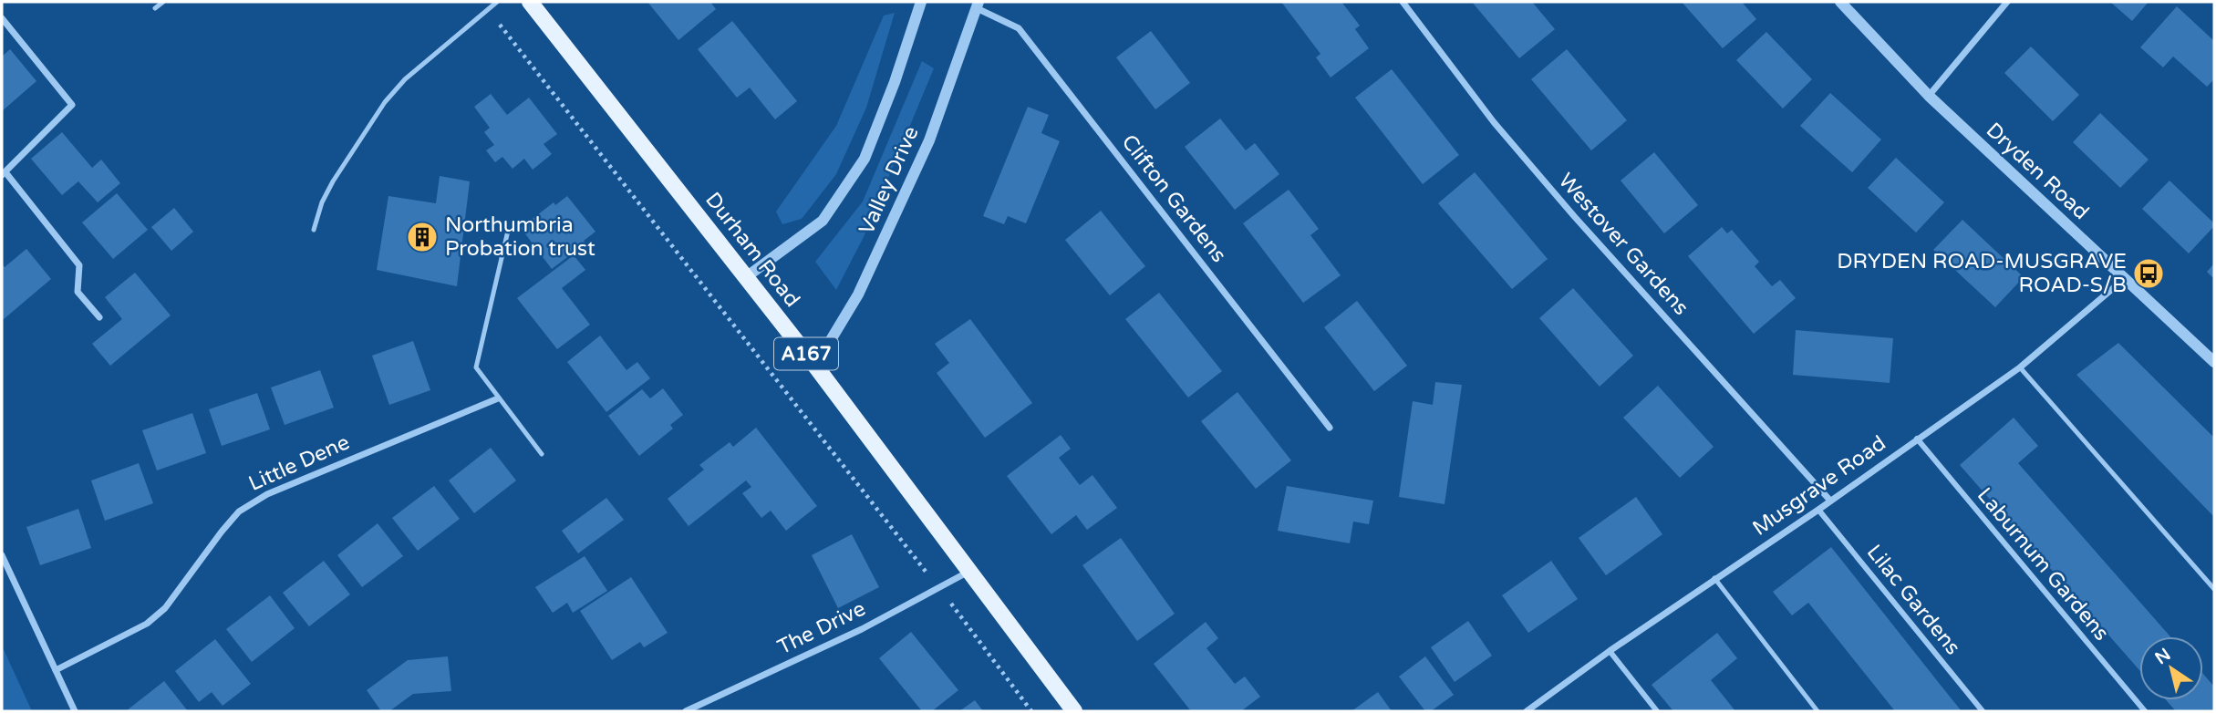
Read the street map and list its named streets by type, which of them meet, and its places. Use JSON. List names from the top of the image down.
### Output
{
  "streets": {
    "main road": ["Durham Road", "A167"],
    "street": [
      "Dryden Road",
      "Valley Drive",
      "Clifton Gardens",
      "Westover Gardens",
      "Little Dene",
      "Musgrave Road",
      "Laburnum Gardens",
      "Lilac Gardens",
      "The Drive"
    ]
  },
  "crossings": [
    ["Dryden Road", "Musgrave Road"],
    ["Valley Drive", "Clifton Gardens"],
    ["Valley Drive", "Durham Road"],
    ["Westover Gardens", "Musgrave Road"],
    ["Durham Road", "The Drive"],
    ["Musgrave Road", "Laburnum Gardens"],
    ["Musgrave Road", "Lilac Gardens"]
  ],
  "places": {
    "building": ["Northumbria Probation trust"],
    "bus stop": ["DRYDEN ROAD-MUSGRAVE ROAD-S/B"]
  },
  "north": "top left"
}
